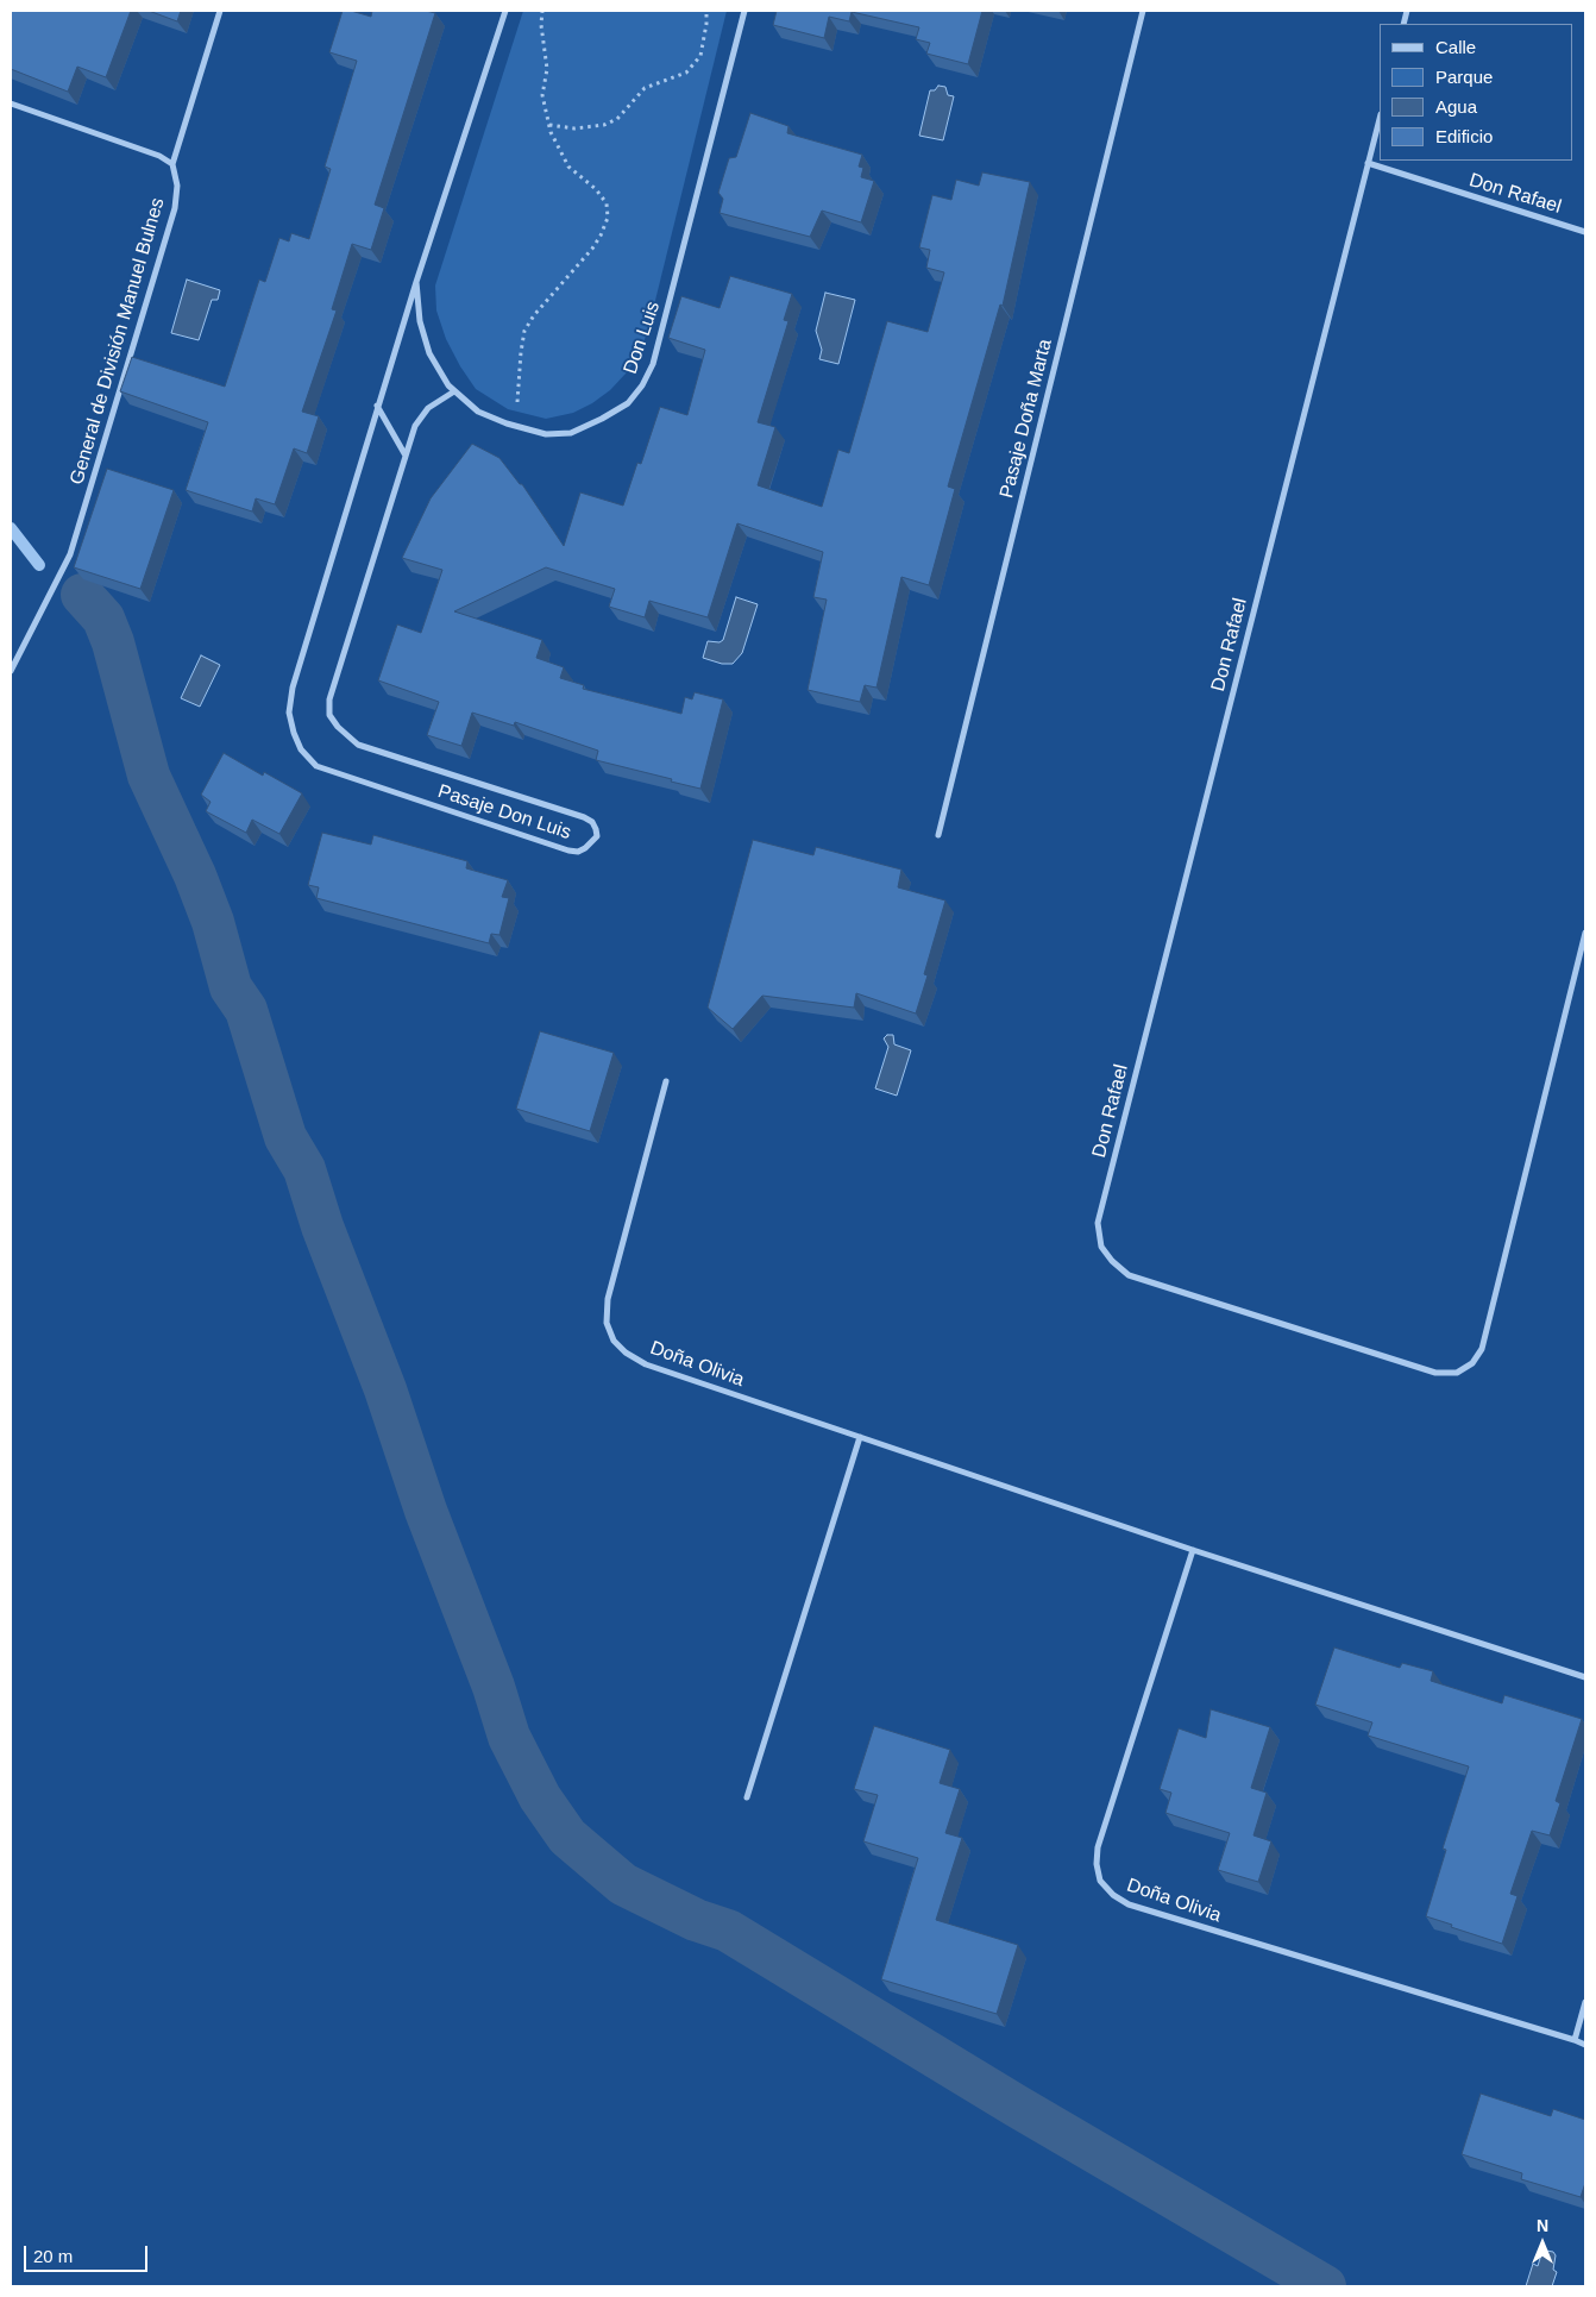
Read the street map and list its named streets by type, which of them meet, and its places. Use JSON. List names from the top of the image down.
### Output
{
  "streets": {
    "street": [
      "Don Rafael",
      "Don Luis",
      "General de División Manuel Bulnes",
      "Pasaje Doña Marta",
      "Pasaje Don Luis",
      "Doña Olivia"
    ]
  },
  "crossings": [
    ["Don Luis", "Pasaje Don Luis"]
  ],
  "legend": [
    "Calle",
    "Parque",
    "Agua",
    "Edificio"
  ],
  "scale_bar": "20 m",
  "north": "top"
}
